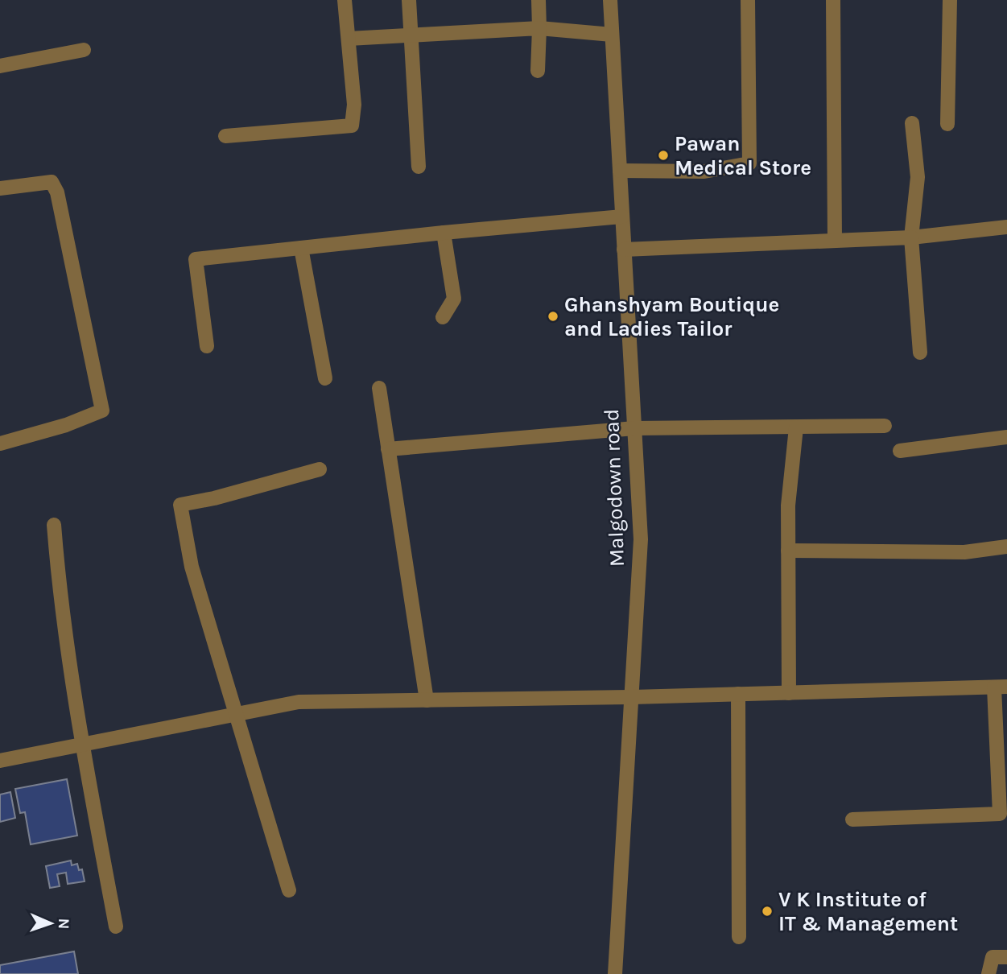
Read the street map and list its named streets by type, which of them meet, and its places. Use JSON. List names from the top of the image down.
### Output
{
  "streets": {
    "street": ["Malgodown road"]
  },
  "places": ["Pawan Medical Store", "Ghanshyam Boutique and Ladies Tailor", "V K Institute of IT & Management"],
  "north": "right"
}
